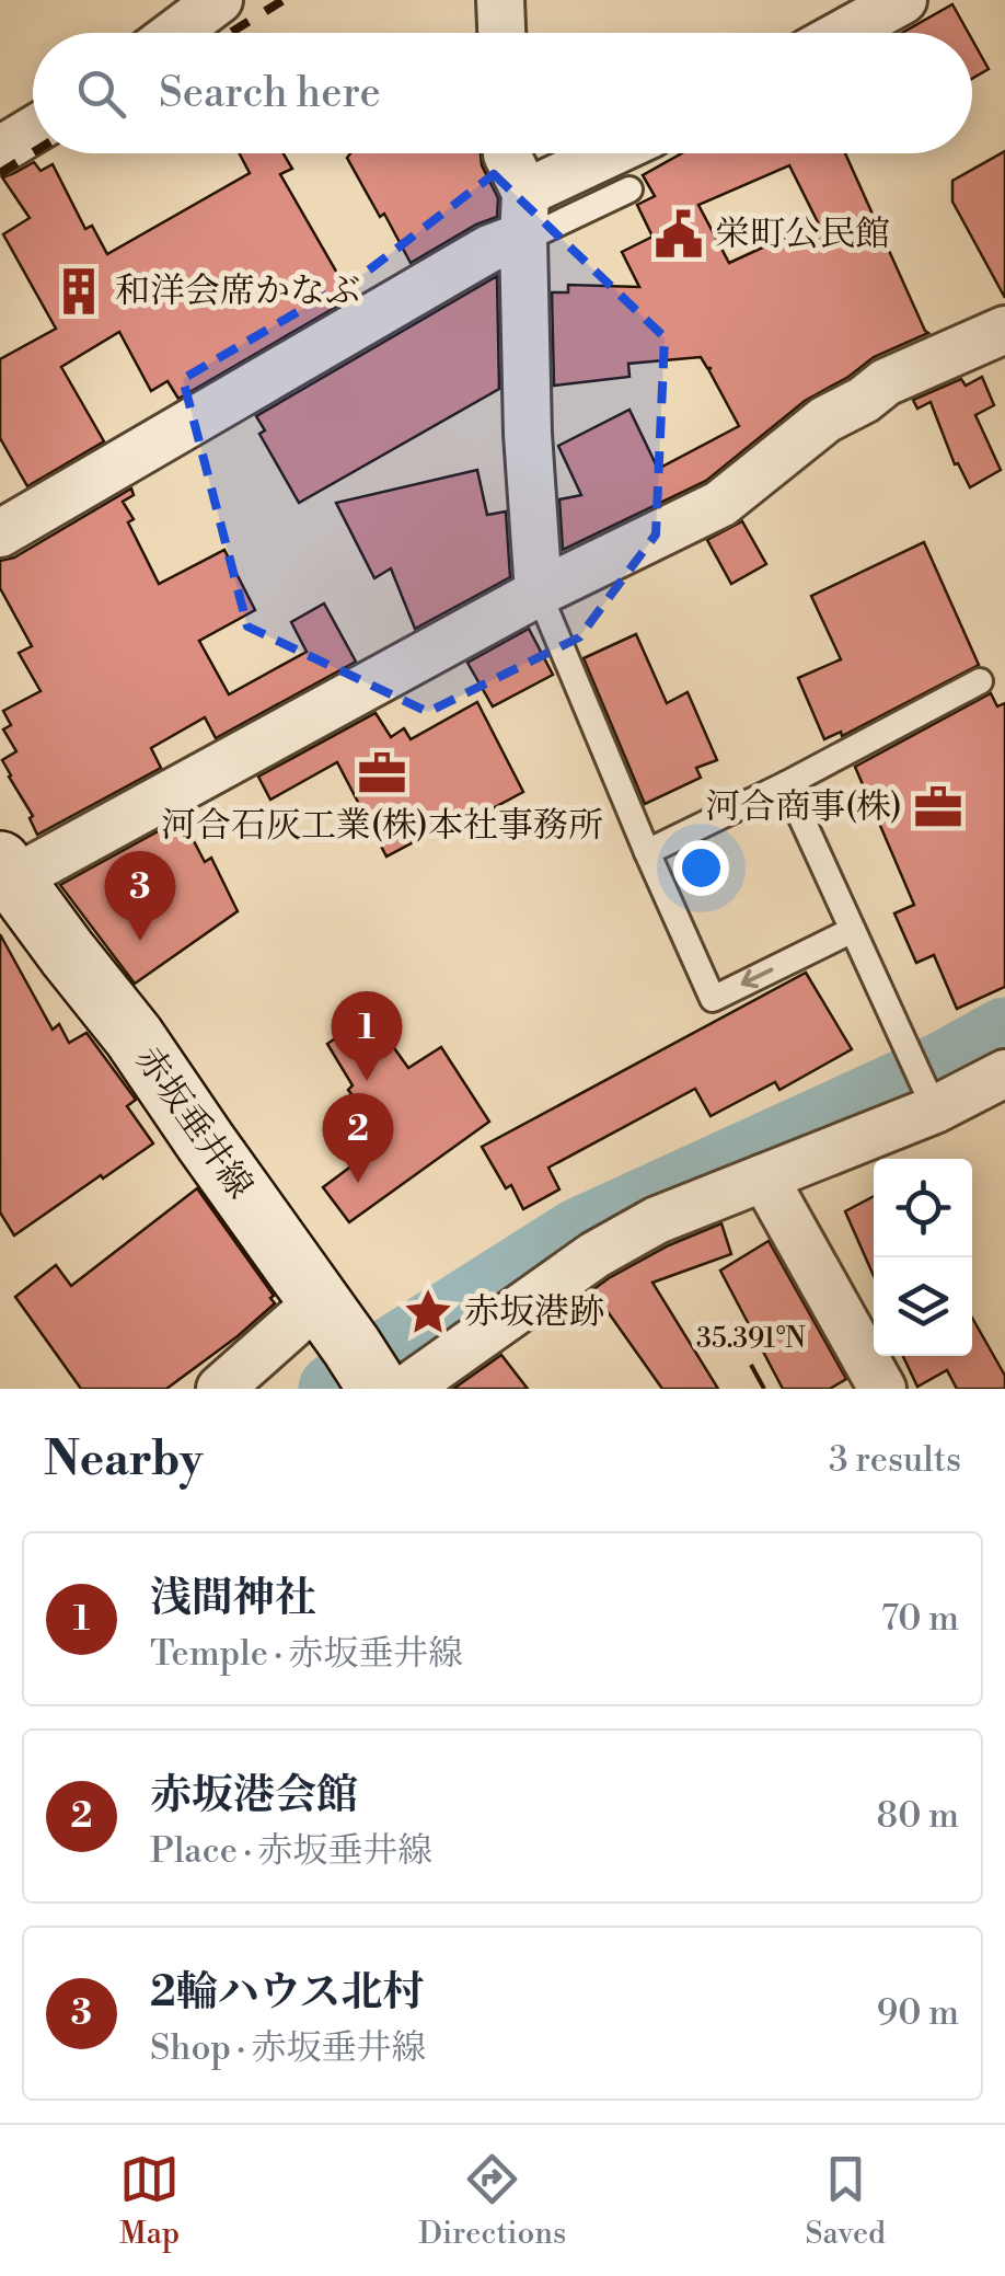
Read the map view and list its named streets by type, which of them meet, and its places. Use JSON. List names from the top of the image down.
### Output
{
  "streets": {
    "main road": ["赤坂垂井線"]
  },
  "places": {
    "public building": ["栄町公民館"],
    "building": ["和洋会席かなぶ"],
    "office": ["河合石灰工業(株)本社事務所", "河合商事(株)"],
    "place": ["赤坂港跡"]
  },
  "page": {
    "search": "Search here",
    "pins": ["3", "1", "2"],
    "heading": ["Nearby", "3 results"],
    "list": [
      {
        "mark": "1",
        "name": "浅間神社",
        "note": "Temple · 赤坂垂井線",
        "value": "70 m"
      },
      {
        "mark": "2",
        "name": "赤坂港会館",
        "note": "Place · 赤坂垂井線",
        "value": "80 m"
      },
      {
        "mark": "3",
        "name": "2輪ハウス北村",
        "note": "Shop · 赤坂垂井線",
        "value": "90 m"
      }
    ],
    "nav": ["Map", "Directions", "Saved"]
  },
  "coordinates": ["35.391°N"]
}
